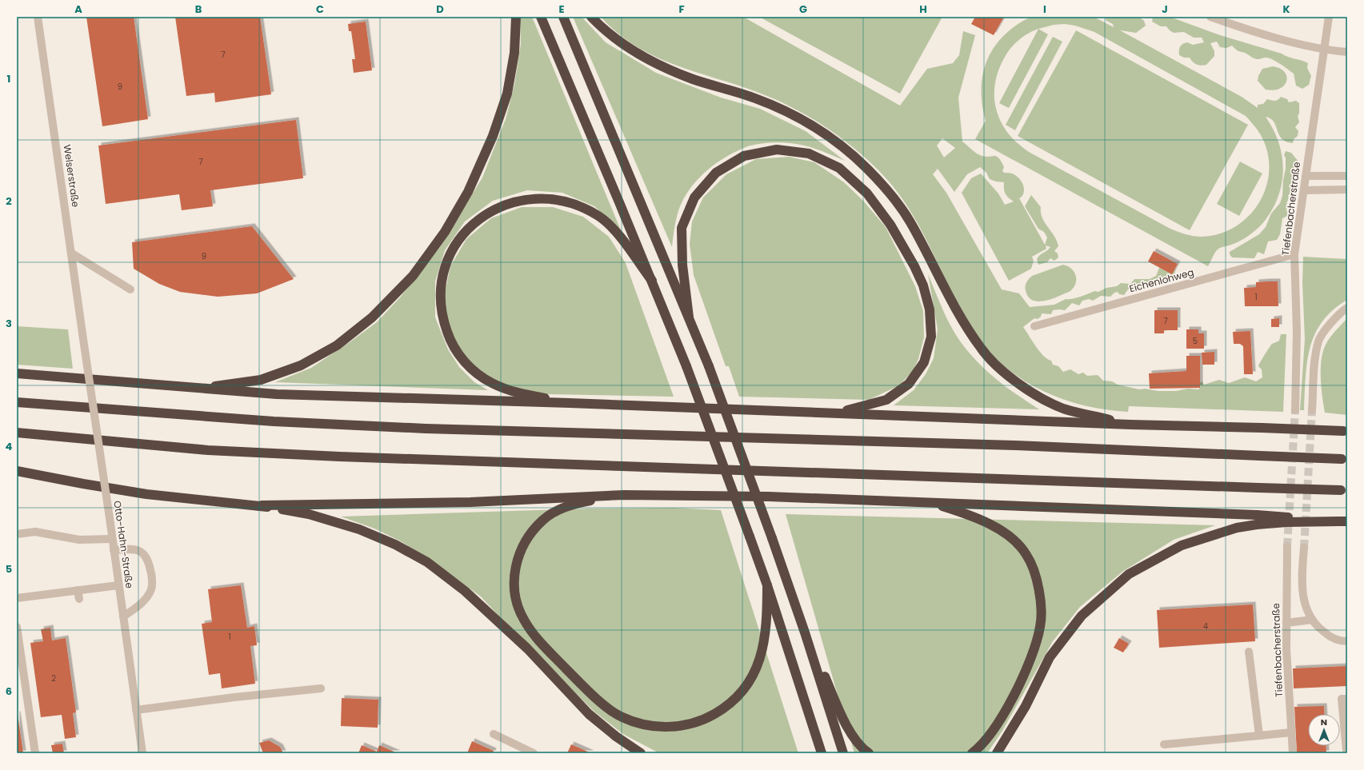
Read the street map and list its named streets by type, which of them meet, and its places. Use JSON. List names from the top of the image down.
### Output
{
  "streets": {
    "street": [
      "Welserstraße",
      "Tiefenbacherstraße",
      "Eichenlohweg",
      "Otto-Hahn-Straße"
    ]
  },
  "crossings": [
    ["Welserstraße", "Otto-Hahn-Straße"],
    ["Tiefenbacherstraße", "Eichenlohweg"]
  ],
  "house_numbers": [
    "7",
    "9",
    "7",
    "9",
    "1",
    "7",
    "5",
    "4",
    "1",
    "2"
  ],
  "north": "top",
  "grid": {
    "columns": [
      "A",
      "B",
      "C",
      "D",
      "E",
      "F",
      "G",
      "H",
      "I",
      "J",
      "K"
    ],
    "rows": [
      "1",
      "2",
      "3",
      "4",
      "5",
      "6"
    ]
  }
}
